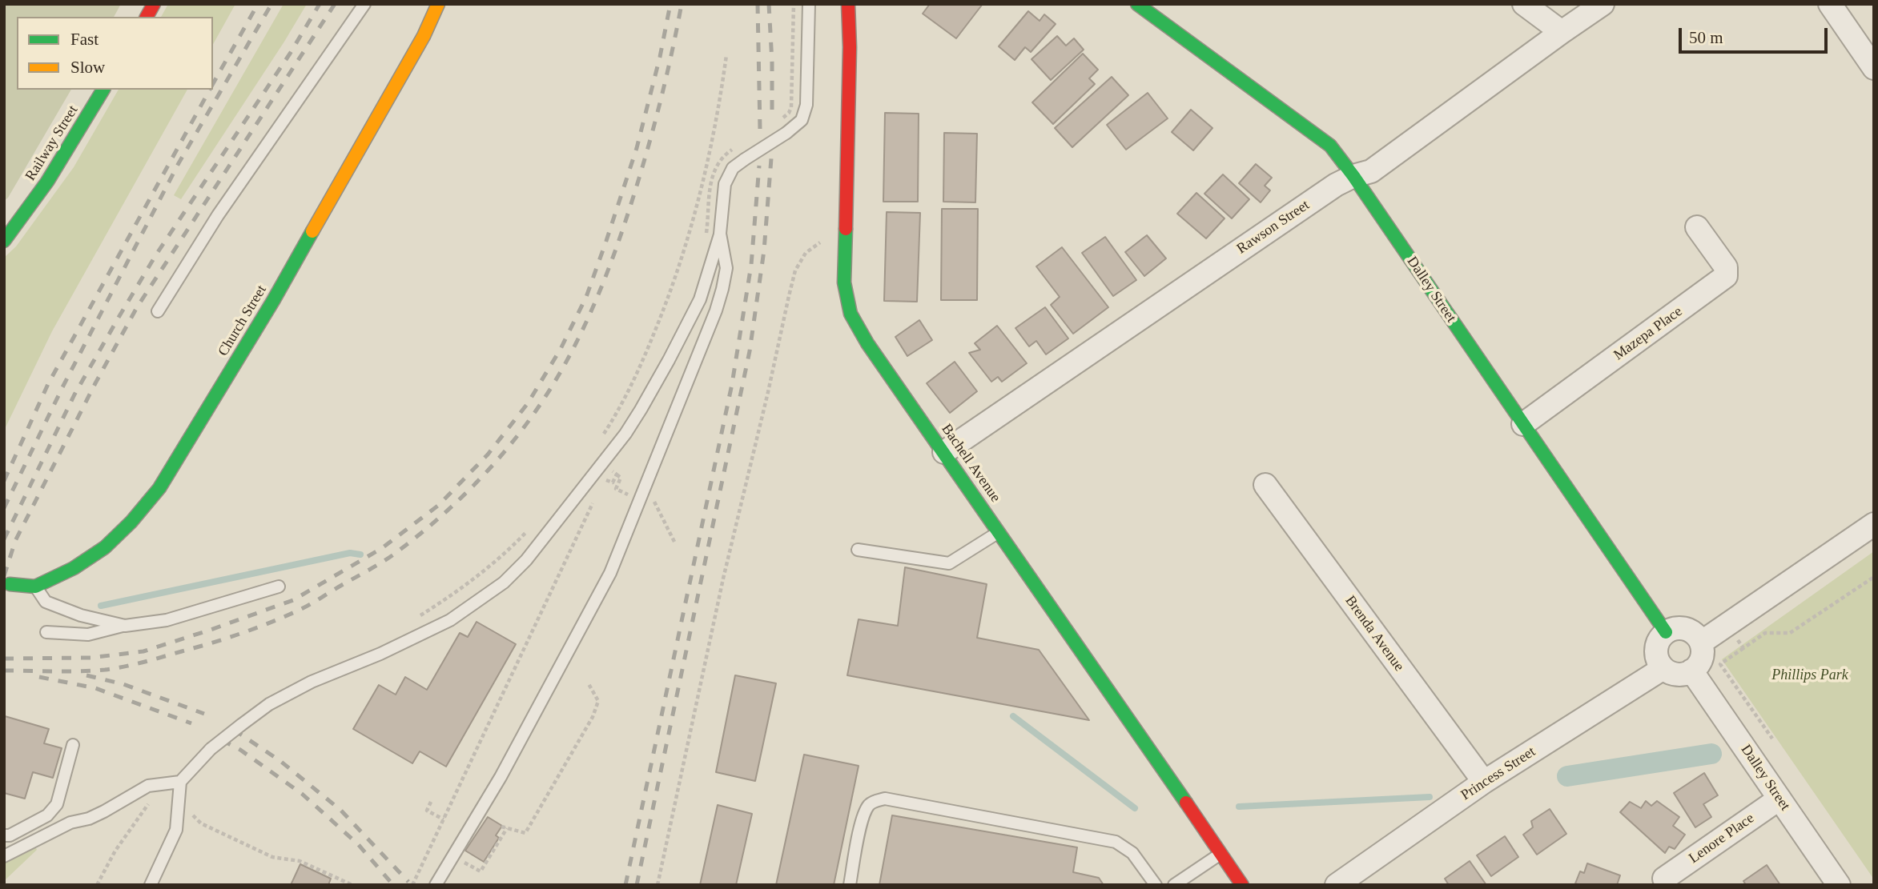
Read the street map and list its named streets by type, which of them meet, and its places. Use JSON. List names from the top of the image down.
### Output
{
  "streets": {
    "main road": [
      "Railway Street",
      "Dalley Street",
      "Church Street",
      "Bachell Avenue"
    ],
    "street": [
      "Rawson Street",
      "Mazepa Place",
      "Brenda Avenue",
      "Princess Street",
      "Lenore Place"
    ]
  },
  "crossings": [
    ["Rawson Street", "Dalley Street"],
    ["Rawson Street", "Bachell Avenue"],
    ["Dalley Street", "Mazepa Place"],
    ["Dalley Street", "Princess Street"],
    ["Dalley Street", "Lenore Place"],
    ["Brenda Avenue", "Princess Street"]
  ],
  "parks": ["Phillips Park"],
  "legend": ["Fast", "Slow"],
  "scale_bar": "50 m"
}
